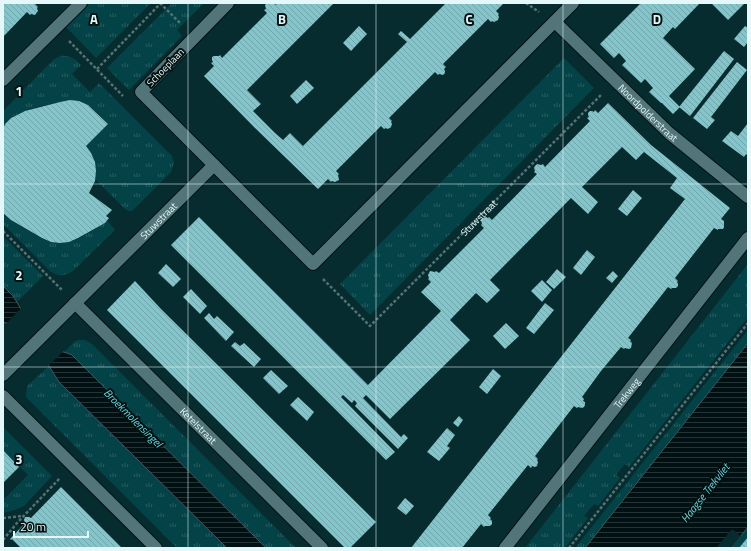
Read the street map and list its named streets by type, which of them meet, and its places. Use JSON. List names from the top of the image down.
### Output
{
  "streets": {
    "street": [
      "Schoeplaan",
      "Noordpolderstraat",
      "Stuwstraat",
      "Trekweg",
      "Ketelstraat"
    ]
  },
  "crossings": [
    ["Schoeplaan", "Stuwstraat"],
    ["Noordpolderstraat", "Stuwstraat"],
    ["Stuwstraat", "Ketelstraat"]
  ],
  "water": ["Broekmolensingel", "Haagse Trekvliet"],
  "scale_bar": "20 m",
  "grid": {
    "columns": [
      "A",
      "B",
      "C",
      "D"
    ],
    "rows": ["1", "2", "3"]
  }
}
